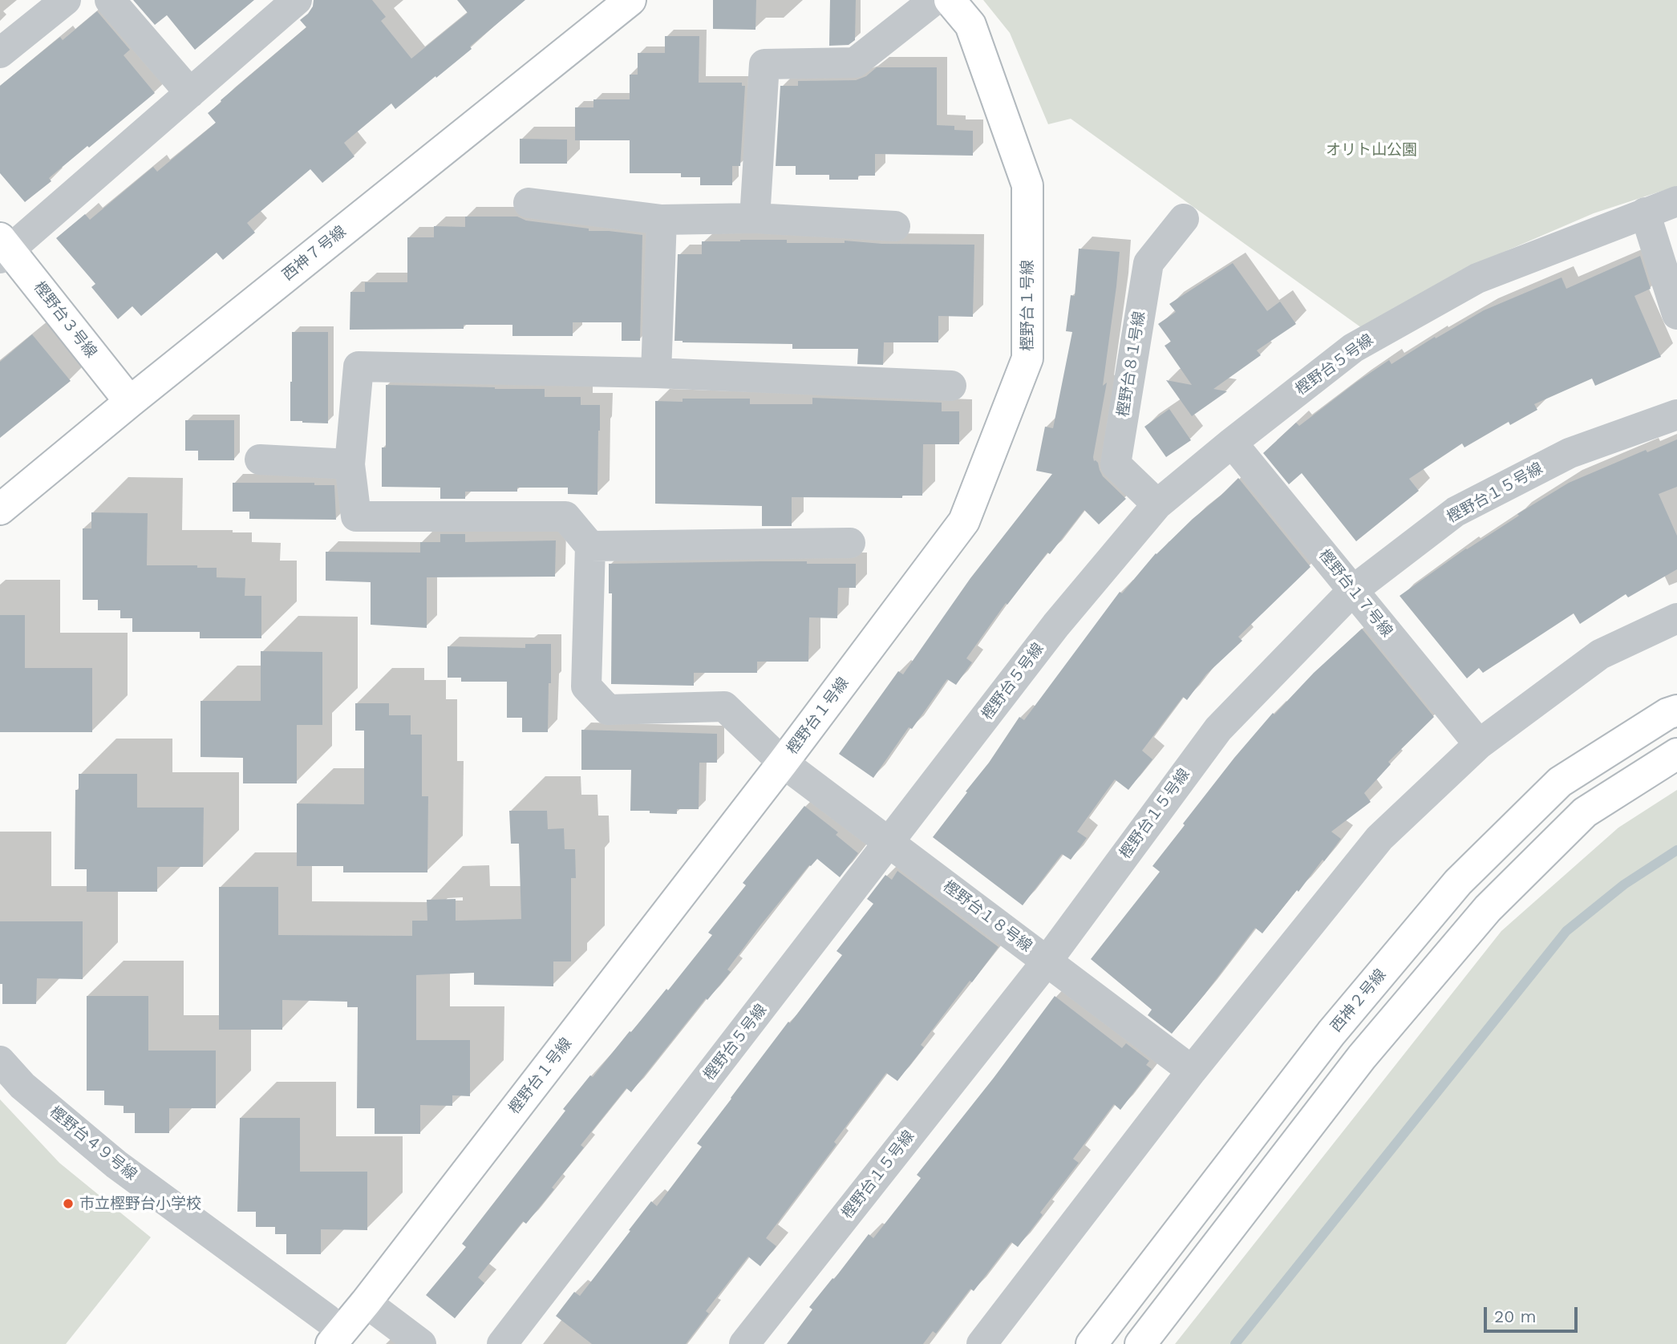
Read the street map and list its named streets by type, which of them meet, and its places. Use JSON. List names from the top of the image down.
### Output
{
  "streets": {
    "street": [
      "西神７号線",
      "樫野台１号線",
      "樫野台３号線",
      "樫野台８１号線",
      "樫野台５号線",
      "樫野台１５号線",
      "樫野台１７号線",
      "樫野台１８号線",
      "西神２号線",
      "樫野台４９号線"
    ]
  },
  "crossings": [
    ["西神７号線", "樫野台３号線"],
    ["樫野台１号線", "樫野台１８号線"],
    ["樫野台１号線", "樫野台４９号線"],
    ["樫野台８１号線", "樫野台５号線"],
    ["樫野台５号線", "樫野台１７号線"],
    ["樫野台５号線", "樫野台１８号線"],
    ["樫野台１５号線", "樫野台１７号線"],
    ["樫野台１５号線", "樫野台１８号線"]
  ],
  "parks": ["オリト山公園"],
  "places": ["市立樫野台小学校"],
  "scale_bar": "20 m"
}
